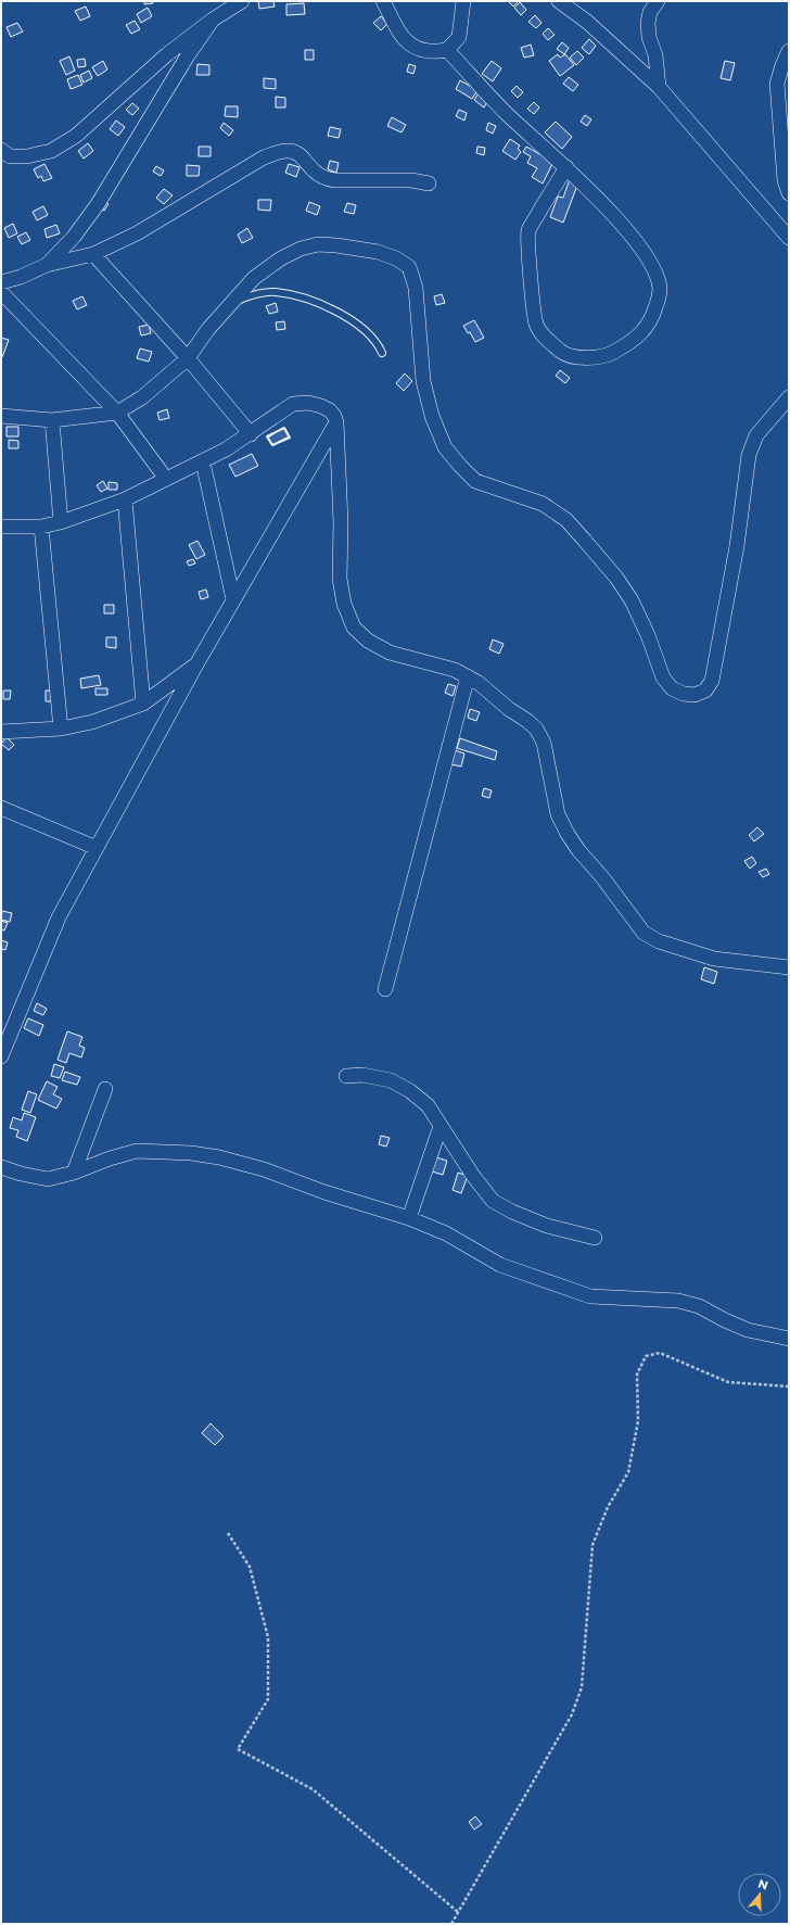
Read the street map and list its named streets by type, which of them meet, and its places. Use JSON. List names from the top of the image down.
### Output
{
  "north": "top"
}
